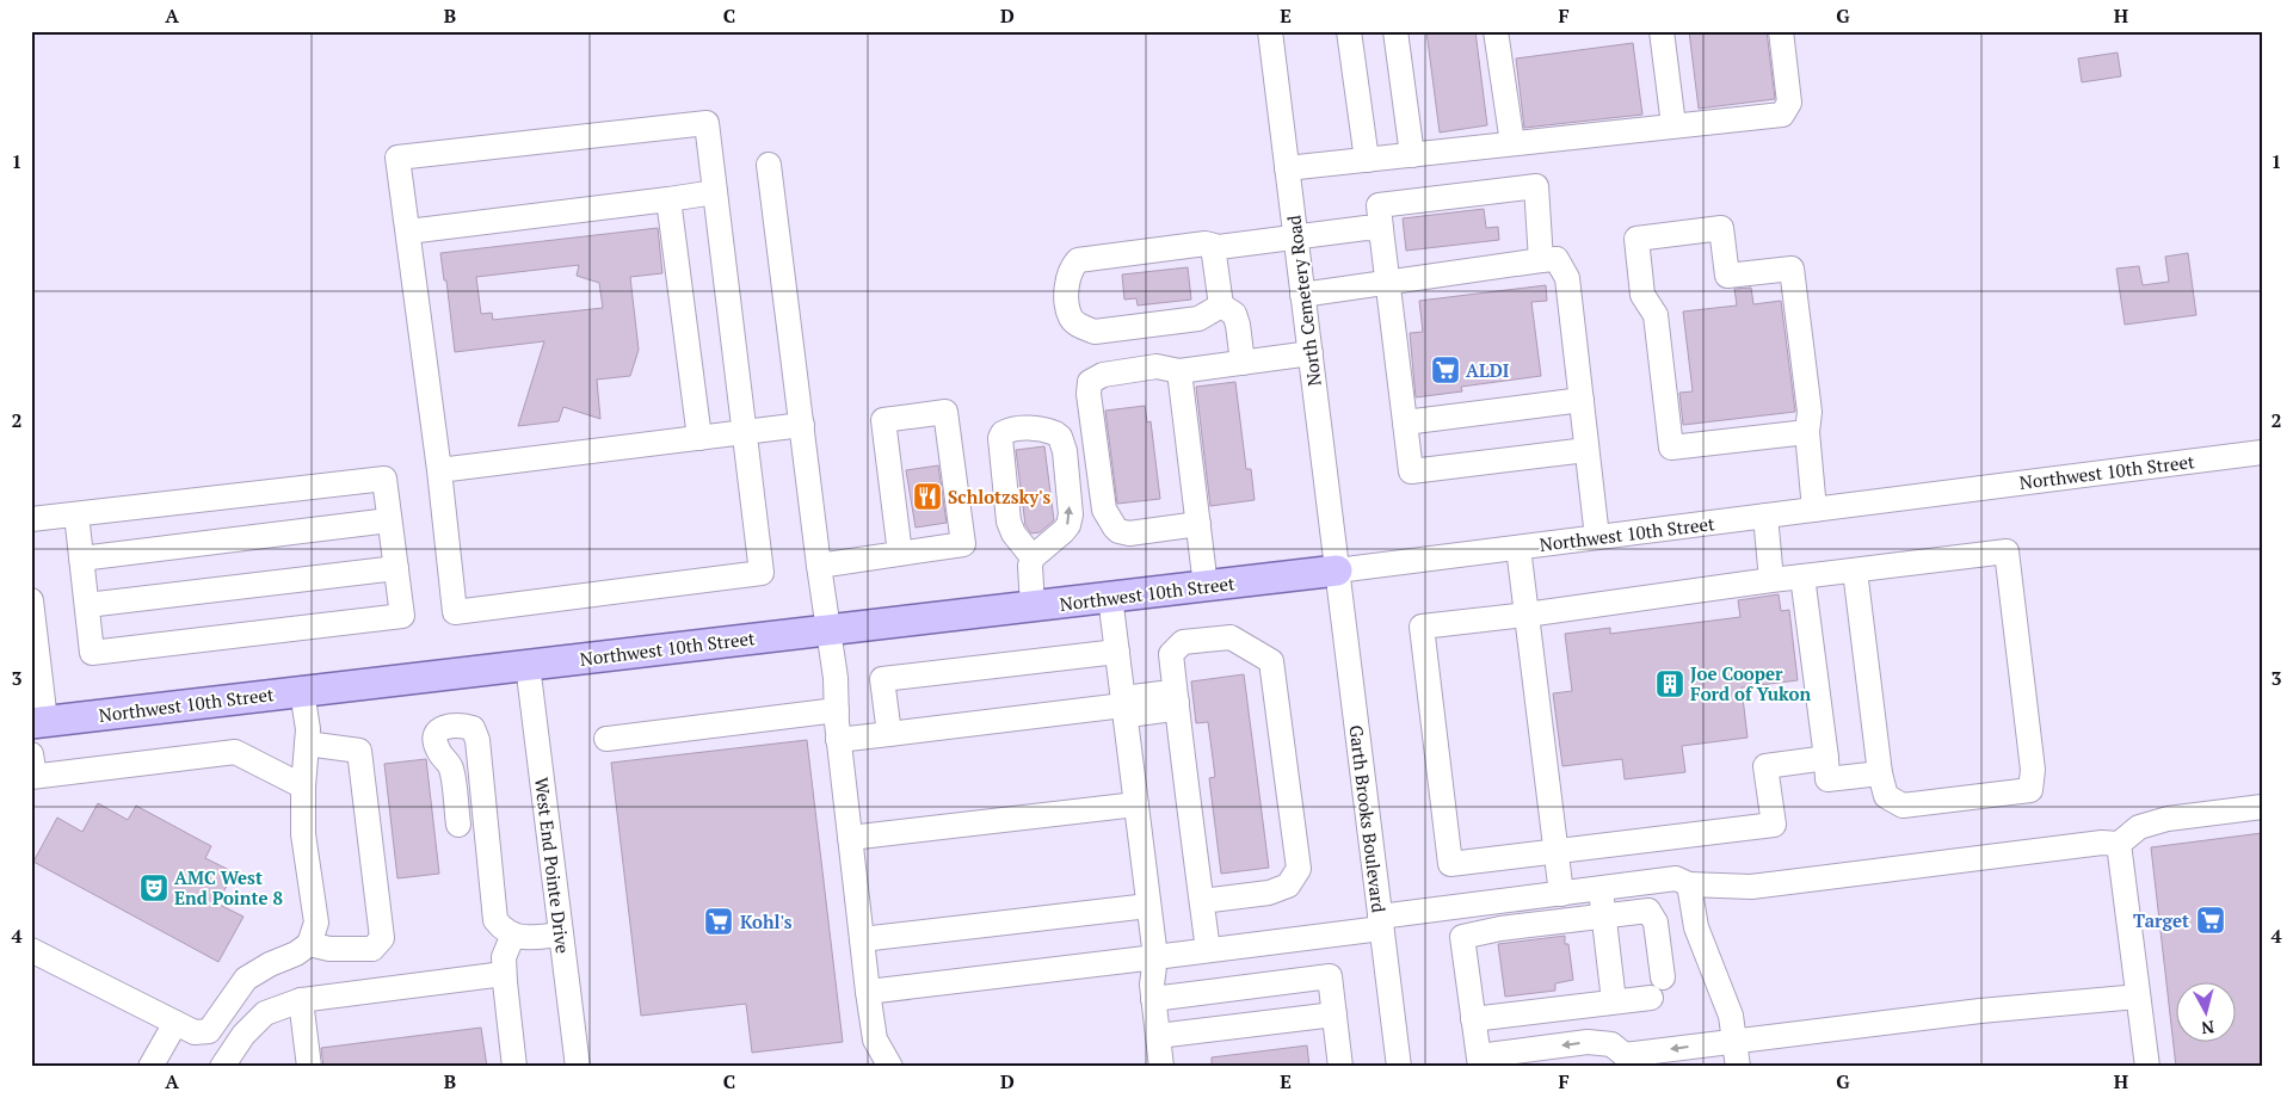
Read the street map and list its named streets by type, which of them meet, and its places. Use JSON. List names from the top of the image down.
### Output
{
  "streets": {
    "main road": ["Northwest 10th Street"],
    "street": ["North Cemetery Road", "Garth Brooks Boulevard", "West End Pointe Drive"]
  },
  "crossings": [
    ["North Cemetery Road", "Northwest 10th Street"],
    ["North Cemetery Road", "Garth Brooks Boulevard"],
    ["Northwest 10th Street", "Garth Brooks Boulevard"],
    ["Northwest 10th Street", "West End Pointe Drive"]
  ],
  "places": {
    "supermarket": ["ALDI", "Target", "Kohl's"],
    "restaurant": ["Schlotzsky's"],
    "building": ["Joe Cooper Ford of Yukon"],
    "theatre": ["AMC West End Pointe 8"]
  },
  "north": "bottom",
  "grid": {
    "columns": [
      "A",
      "B",
      "C",
      "D",
      "E",
      "F",
      "G",
      "H"
    ],
    "rows": [
      "1",
      "2",
      "3",
      "4"
    ]
  }
}
